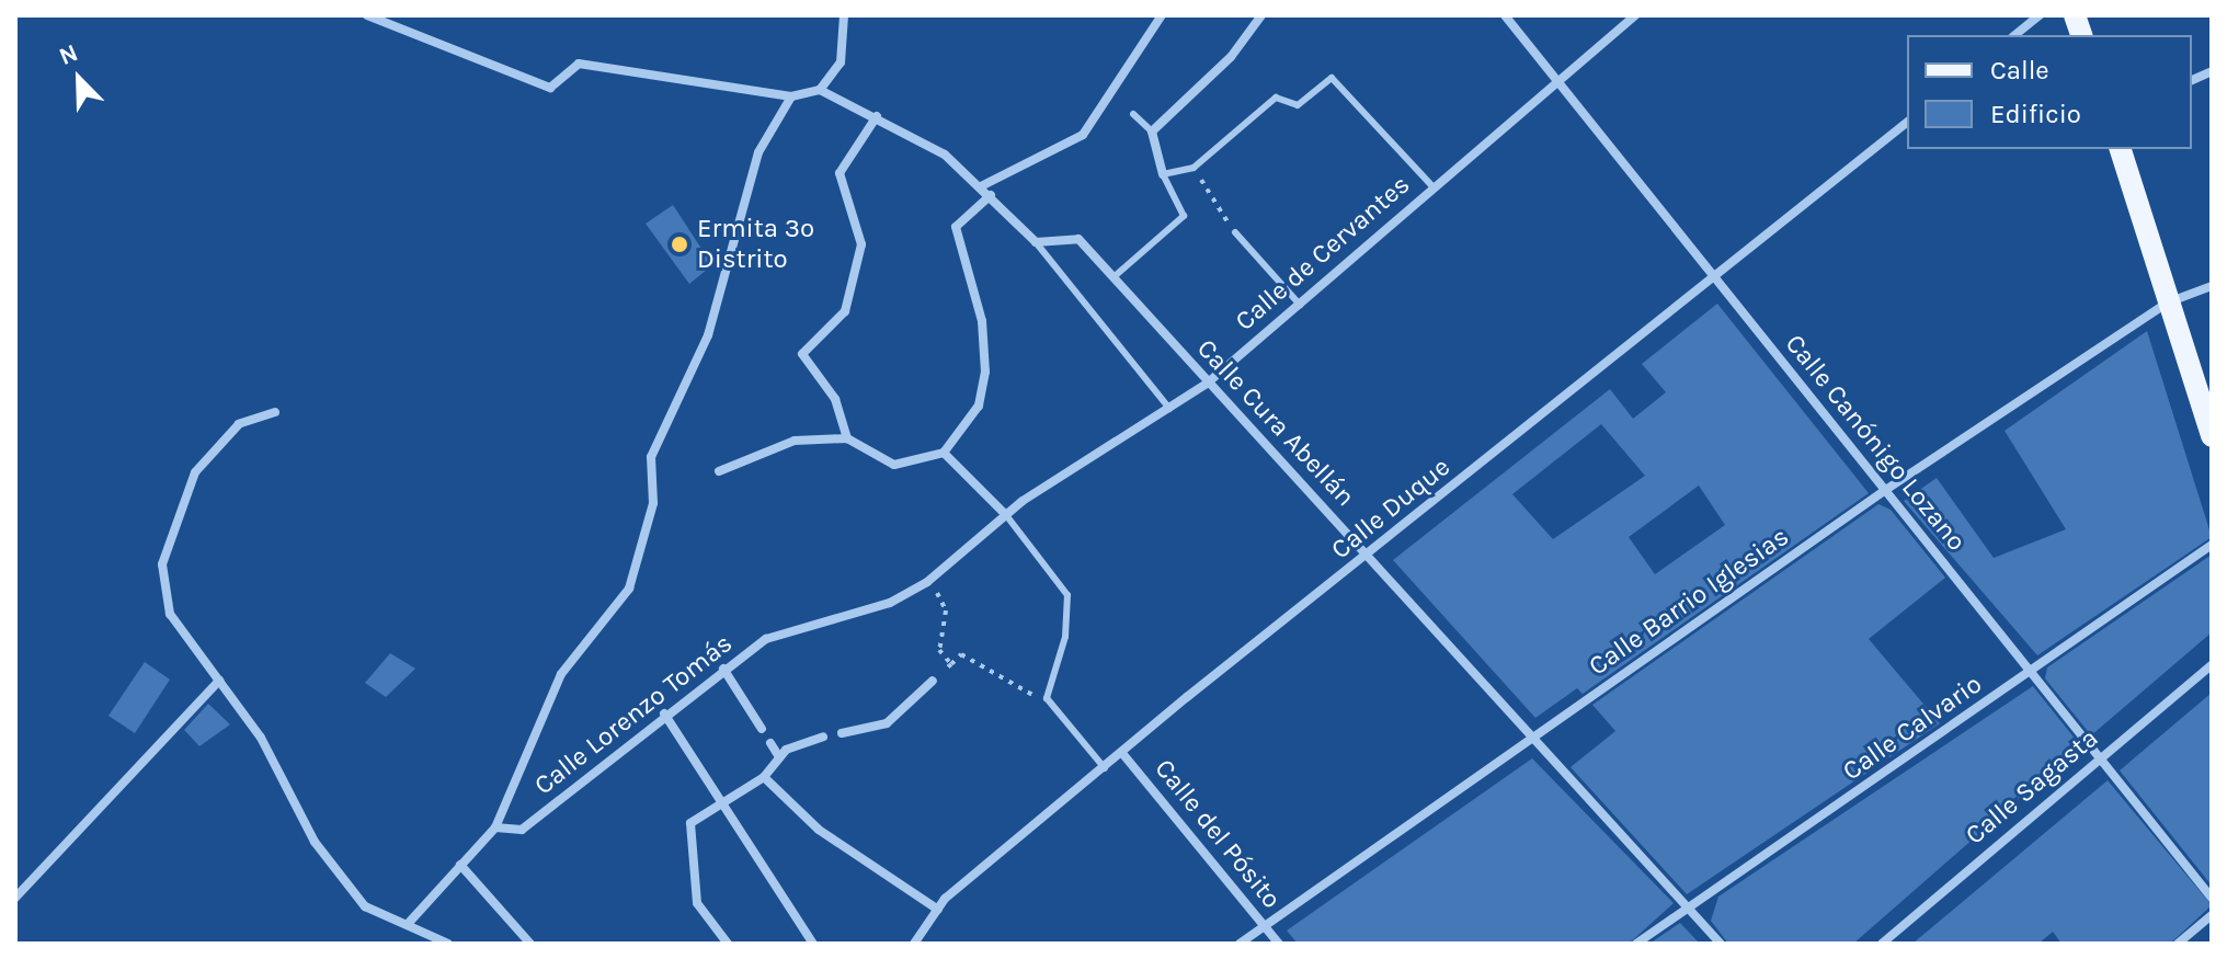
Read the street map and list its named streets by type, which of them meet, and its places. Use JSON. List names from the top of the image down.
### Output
{
  "streets": {
    "street": [
      "Calle de Cervantes",
      "Calle Cura Abellán",
      "Calle Canónigo Lozano",
      "Calle Duque",
      "Calle Barrio Iglesias",
      "Calle Lorenzo Tomás",
      "Calle Calvario",
      "Calle Sagasta",
      "Calle del Pósito"
    ]
  },
  "crossings": [
    ["Calle de Cervantes", "Calle Cura Abellán"],
    ["Calle de Cervantes", "Calle Canónigo Lozano"],
    ["Calle de Cervantes", "Calle Lorenzo Tomás"],
    ["Calle Cura Abellán", "Calle Duque"],
    ["Calle Cura Abellán", "Calle Barrio Iglesias"],
    ["Calle Cura Abellán", "Calle Calvario"],
    ["Calle Canónigo Lozano", "Calle Duque"],
    ["Calle Canónigo Lozano", "Calle Barrio Iglesias"],
    ["Calle Canónigo Lozano", "Calle Calvario"],
    ["Calle Canónigo Lozano", "Calle Sagasta"],
    ["Calle Duque", "Calle del Pósito"],
    ["Calle Barrio Iglesias", "Calle del Pósito"]
  ],
  "places": ["Ermita 3º Distrito"],
  "legend": ["Calle", "Edificio"],
  "north": "top left"
}
